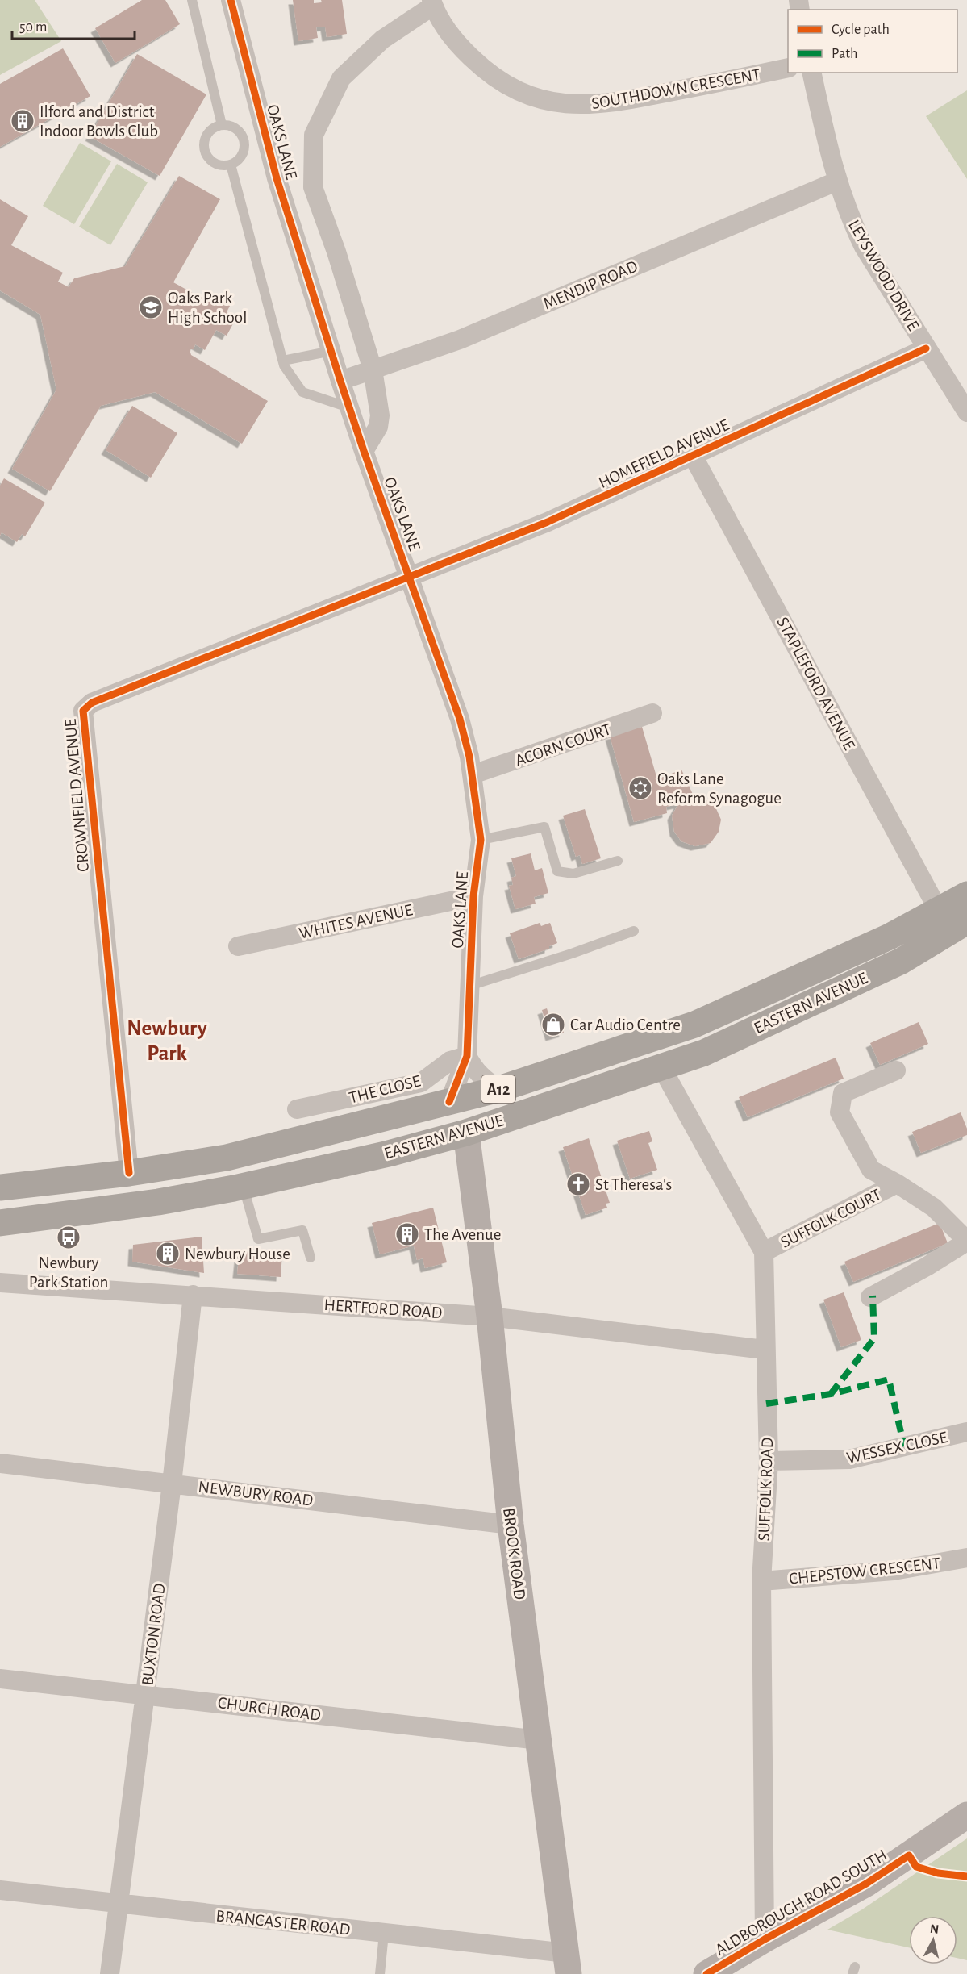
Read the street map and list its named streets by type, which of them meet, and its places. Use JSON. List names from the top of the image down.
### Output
{
  "streets": {
    "highway": ["EASTERN AVENUE", "A12"],
    "street": [
      "SOUTHDOWN CRESCENT",
      "OAKS LANE",
      "LEYSWOOD DRIVE",
      "MENDIP ROAD",
      "HOMEFIELD AVENUE",
      "STAPLEFORD AVENUE",
      "ACORN COURT",
      "CROWNFIELD AVENUE",
      "WHITES AVENUE",
      "THE CLOSE",
      "SUFFOLK COURT",
      "HERTFORD ROAD",
      "WESSEX CLOSE",
      "SUFFOLK ROAD",
      "NEWBURY ROAD",
      "BROOK ROAD",
      "CHEPSTOW CRESCENT",
      "BUXTON ROAD",
      "CHURCH ROAD",
      "ALDBOROUGH ROAD SOUTH",
      "BRANCASTER ROAD"
    ]
  },
  "crossings": [
    ["SOUTHDOWN CRESCENT", "OAKS LANE"],
    ["OAKS LANE", "MENDIP ROAD"],
    ["OAKS LANE", "HOMEFIELD AVENUE"],
    ["OAKS LANE", "ACORN COURT"],
    ["OAKS LANE", "CROWNFIELD AVENUE"],
    ["OAKS LANE", "WHITES AVENUE"],
    ["OAKS LANE", "EASTERN AVENUE"],
    ["OAKS LANE", "THE CLOSE"],
    ["LEYSWOOD DRIVE", "MENDIP ROAD"],
    ["LEYSWOOD DRIVE", "HOMEFIELD AVENUE"],
    ["HOMEFIELD AVENUE", "STAPLEFORD AVENUE"],
    ["HOMEFIELD AVENUE", "CROWNFIELD AVENUE"],
    ["STAPLEFORD AVENUE", "EASTERN AVENUE"],
    ["CROWNFIELD AVENUE", "EASTERN AVENUE"],
    ["EASTERN AVENUE", "SUFFOLK ROAD"],
    ["EASTERN AVENUE", "BROOK ROAD"],
    ["SUFFOLK COURT", "SUFFOLK ROAD"],
    ["HERTFORD ROAD", "SUFFOLK ROAD"],
    ["HERTFORD ROAD", "BROOK ROAD"],
    ["HERTFORD ROAD", "BUXTON ROAD"],
    ["WESSEX CLOSE", "SUFFOLK ROAD"],
    ["SUFFOLK ROAD", "CHEPSTOW CRESCENT"],
    ["SUFFOLK ROAD", "ALDBOROUGH ROAD SOUTH"],
    ["NEWBURY ROAD", "BROOK ROAD"],
    ["NEWBURY ROAD", "BUXTON ROAD"],
    ["BROOK ROAD", "CHURCH ROAD"],
    ["BROOK ROAD", "BRANCASTER ROAD"],
    ["BUXTON ROAD", "CHURCH ROAD"],
    ["BUXTON ROAD", "BRANCASTER ROAD"]
  ],
  "districts": ["Newbury Park"],
  "places": {
    "building": ["Ilford and District Indoor Bowls Club", "The Avenue", "Newbury House"],
    "school or university": ["Oaks Park High School"],
    "synagogue": ["Oaks Lane Reform Synagogue"],
    "shop": ["Car Audio Centre"],
    "church": ["St Theresa's"],
    "bus stop": ["Newbury Park Station"]
  },
  "legend": ["Cycle path", "Path"],
  "scale_bar": "50 m",
  "north": "top"
}
